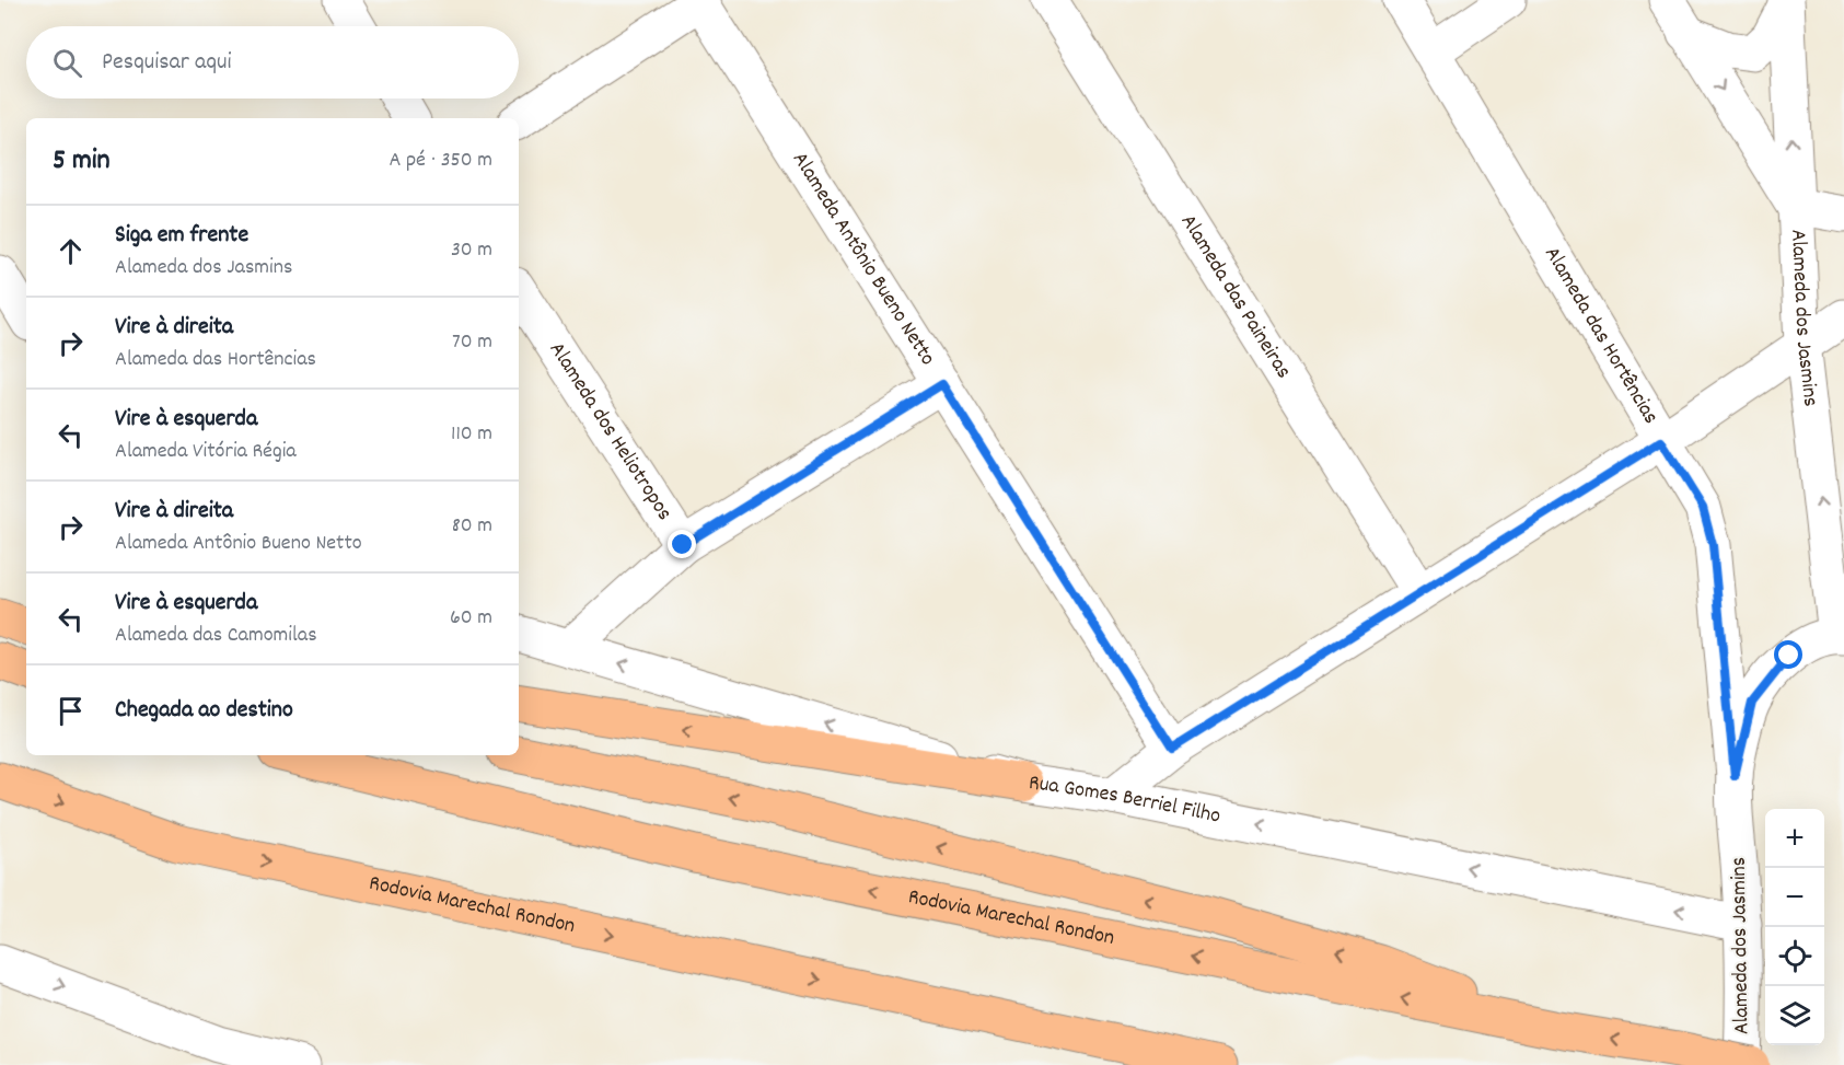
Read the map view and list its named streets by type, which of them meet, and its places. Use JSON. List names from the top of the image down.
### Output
{
  "streets": {
    "highway": ["Rodovia Marechal Rondon"],
    "street": [
      "Alameda Antônio Bueno Netto",
      "Alameda das Paineiras",
      "Alameda dos Jasmins",
      "Alameda das Hortências",
      "Alameda dos Heliotropos",
      "Rua Gomes Berriel Filho"
    ]
  },
  "crossings": [
    ["Alameda dos Jasmins", "Alameda das Hortências"],
    ["Alameda dos Jasmins", "Rua Gomes Berriel Filho"]
  ],
  "one_way": ["Alameda dos Jasmins", "Rua Gomes Berriel Filho"],
  "page": {
    "search": "Pesquisar aqui",
    "heading": ["5 min", "A pé · 350 m"],
    "list": [
      ["Siga em frente", "Alameda dos Jasmins", "30 m"],
      ["Vire à direita", "Alameda das Hortências", "70 m"],
      ["Vire à esquerda", "Alameda Vitória Régia", "110 m"],
      ["Vire à direita", "Alameda Antônio Bueno Netto", "80 m"],
      ["Vire à esquerda", "Alameda das Camomilas", "60 m"],
      "Chegada ao destino"
    ],
    "map_buttons": ["+", "−"]
  }
}
